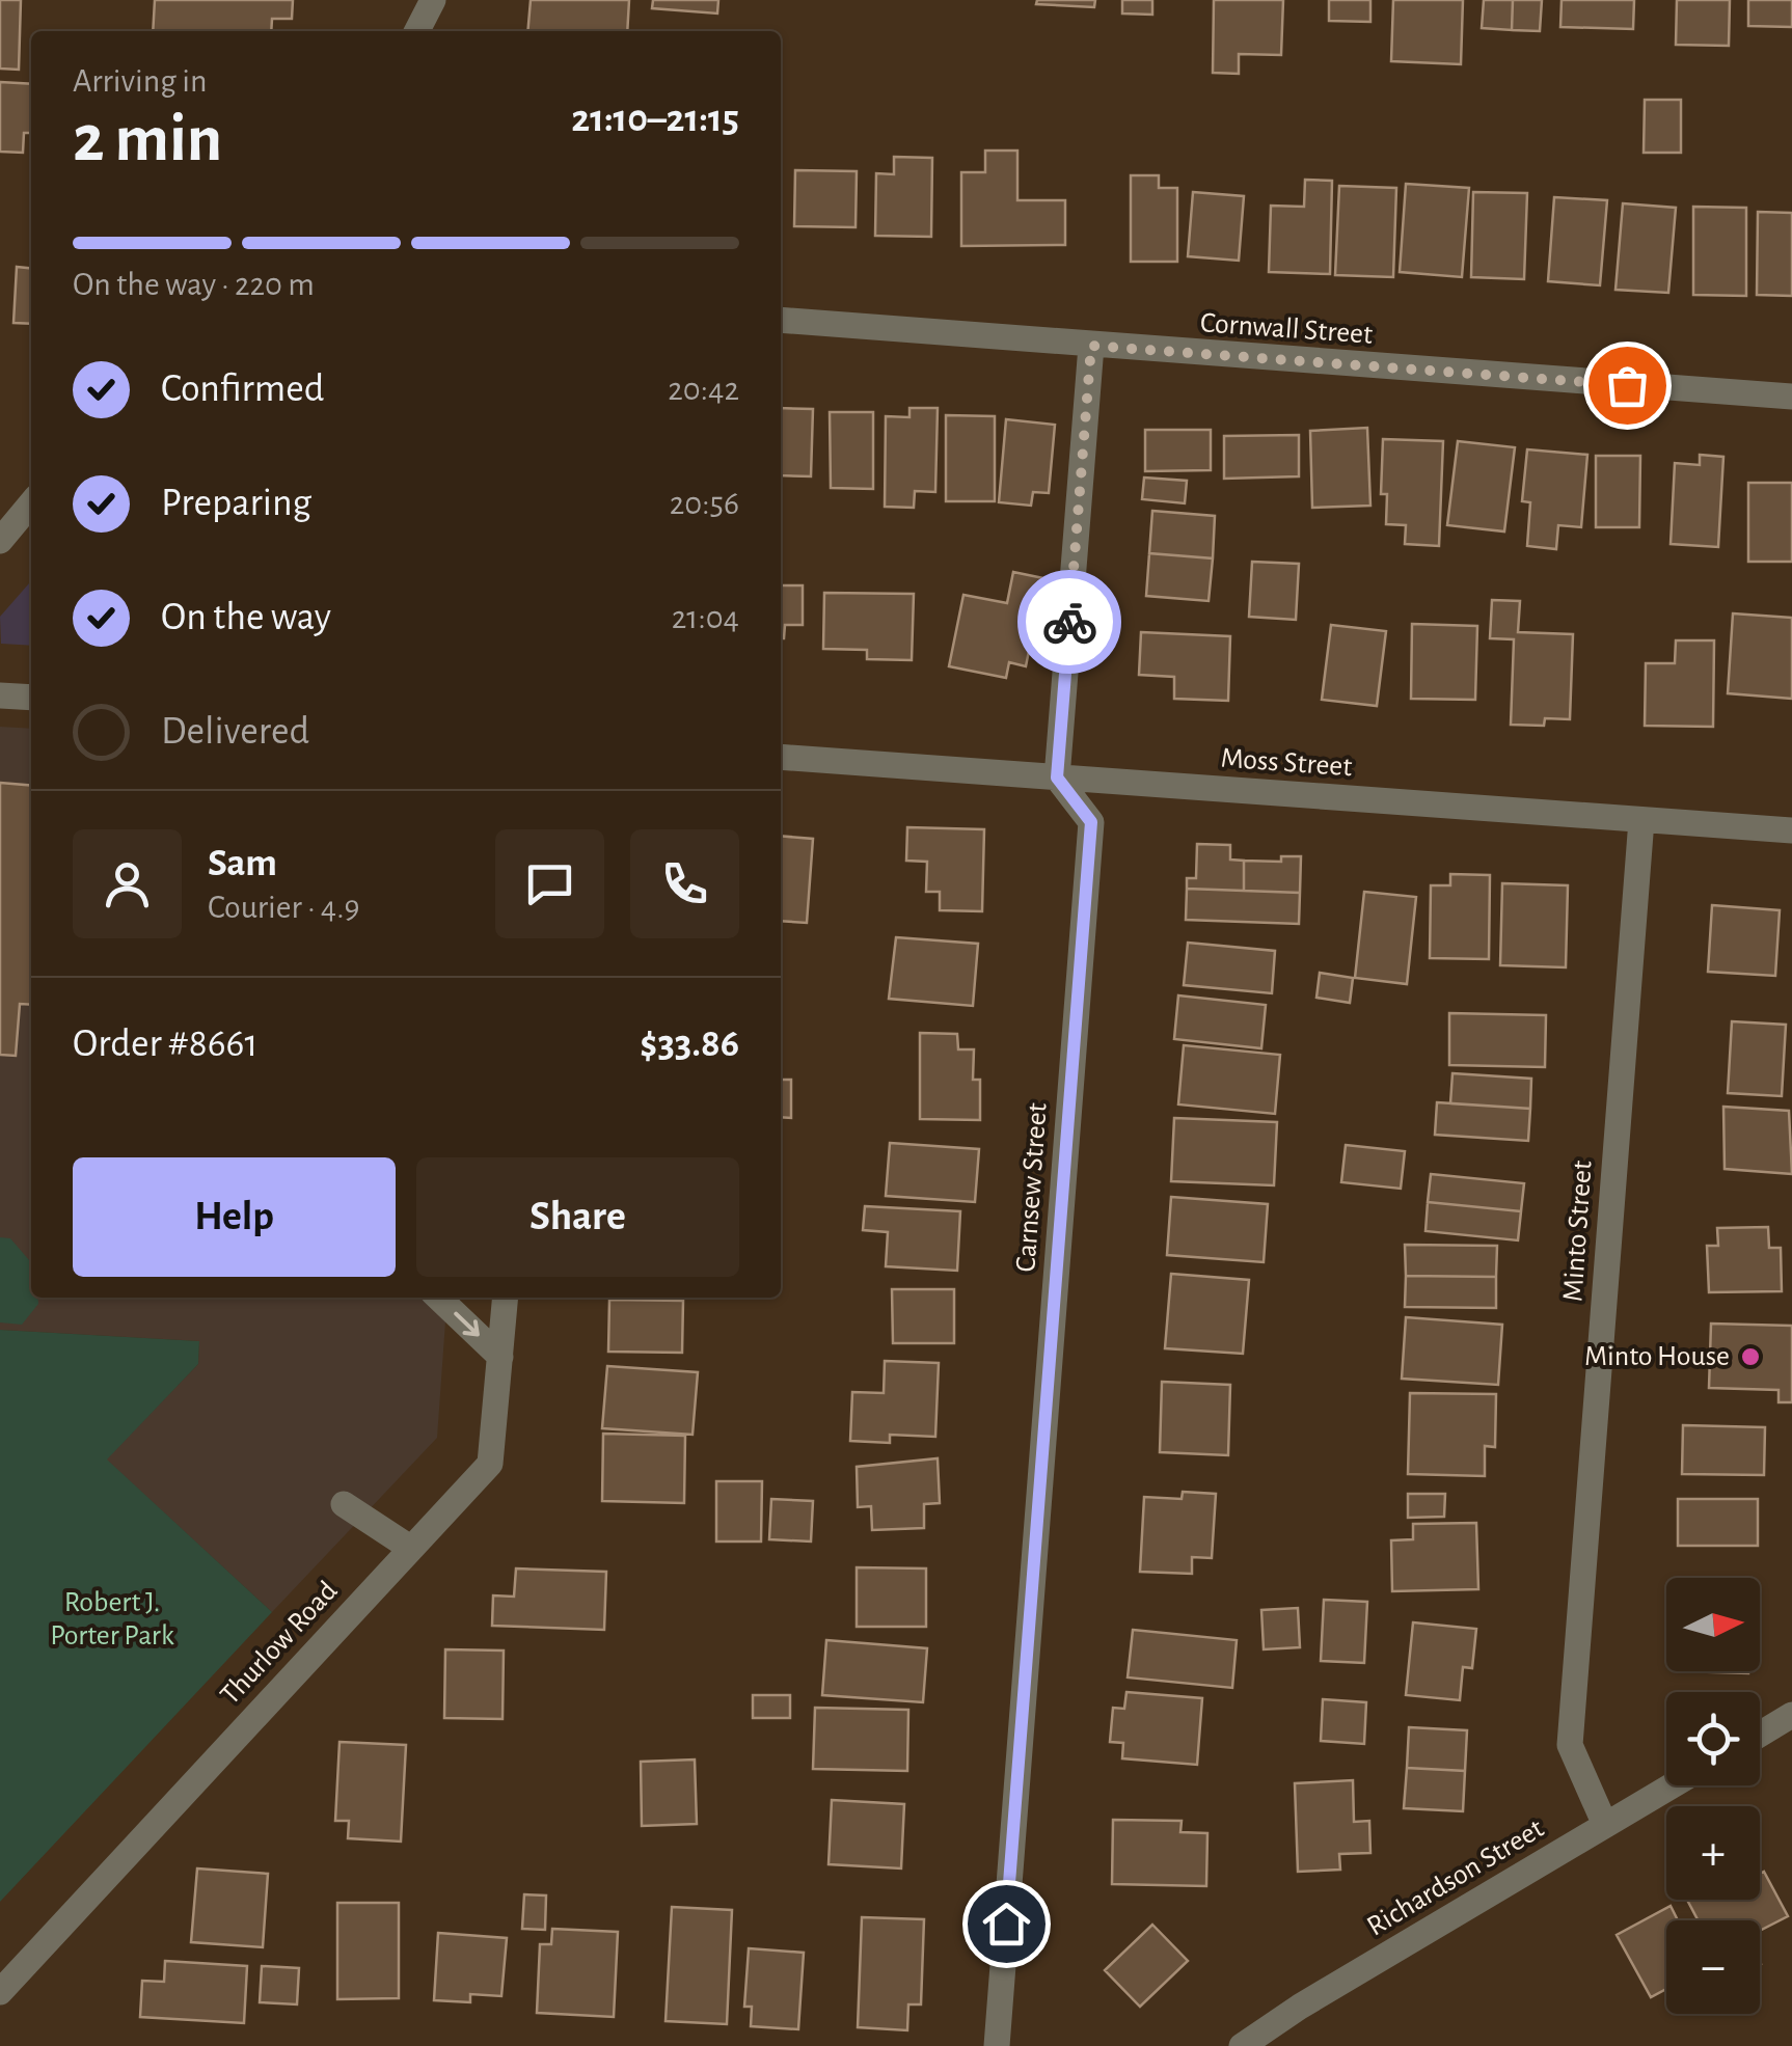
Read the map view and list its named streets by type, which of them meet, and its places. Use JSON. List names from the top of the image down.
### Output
{
  "streets": {
    "street": [
      "Cornwall Street",
      "Moss Street",
      "Carnsew Street",
      "Minto Street",
      "Thurlow Road",
      "Richardson Street"
    ]
  },
  "crossings": [
    ["Moss Street", "Carnsew Street"],
    ["Moss Street", "Minto Street"],
    ["Minto Street", "Richardson Street"]
  ],
  "parks": ["Robert J. Porter Park"],
  "places": ["Minto House"],
  "north": "right",
  "page": {
    "heading": ["2 min", "Arriving in", "21:10–21:15"],
    "panel": [
      "Sam",
      "Courier · 4.9",
      "Order #8661",
      "$33.86"
    ],
    "bar": "On the way · 220 m",
    "list": [
      ["Confirmed", "20:42"],
      ["Preparing", "20:56"],
      ["On the way", "21:04"],
      "Delivered"
    ],
    "buttons": ["Help", "Share"],
    "map_buttons": ["+", "−"]
  }
}
